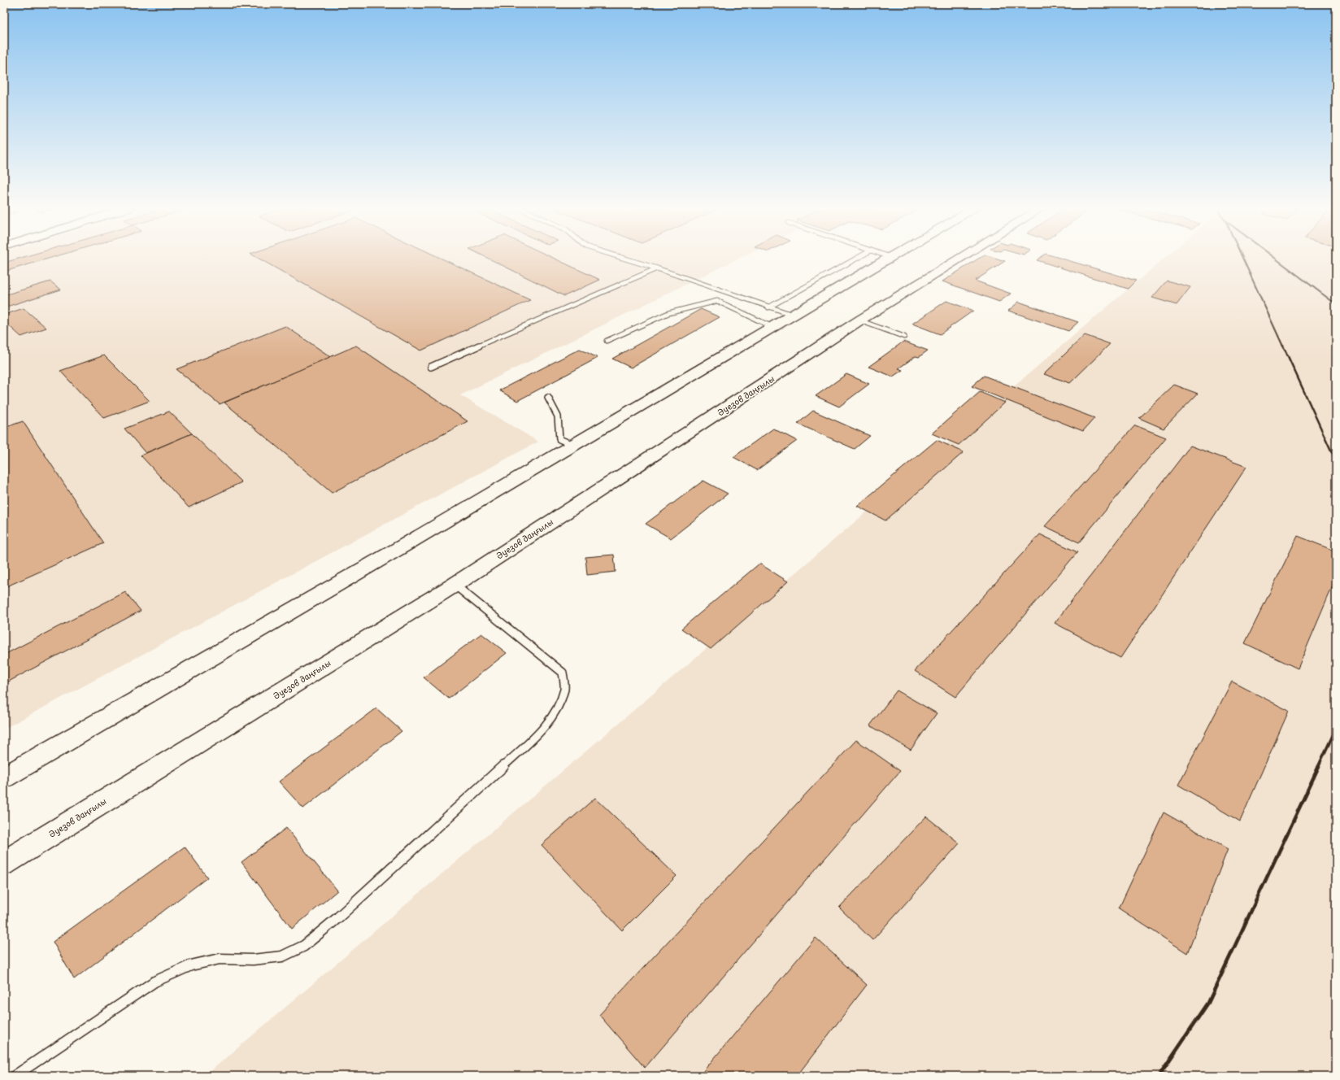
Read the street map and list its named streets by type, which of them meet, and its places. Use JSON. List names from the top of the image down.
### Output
{
  "streets": {
    "main road": ["Әуезов даңғылы"]
  }
}
